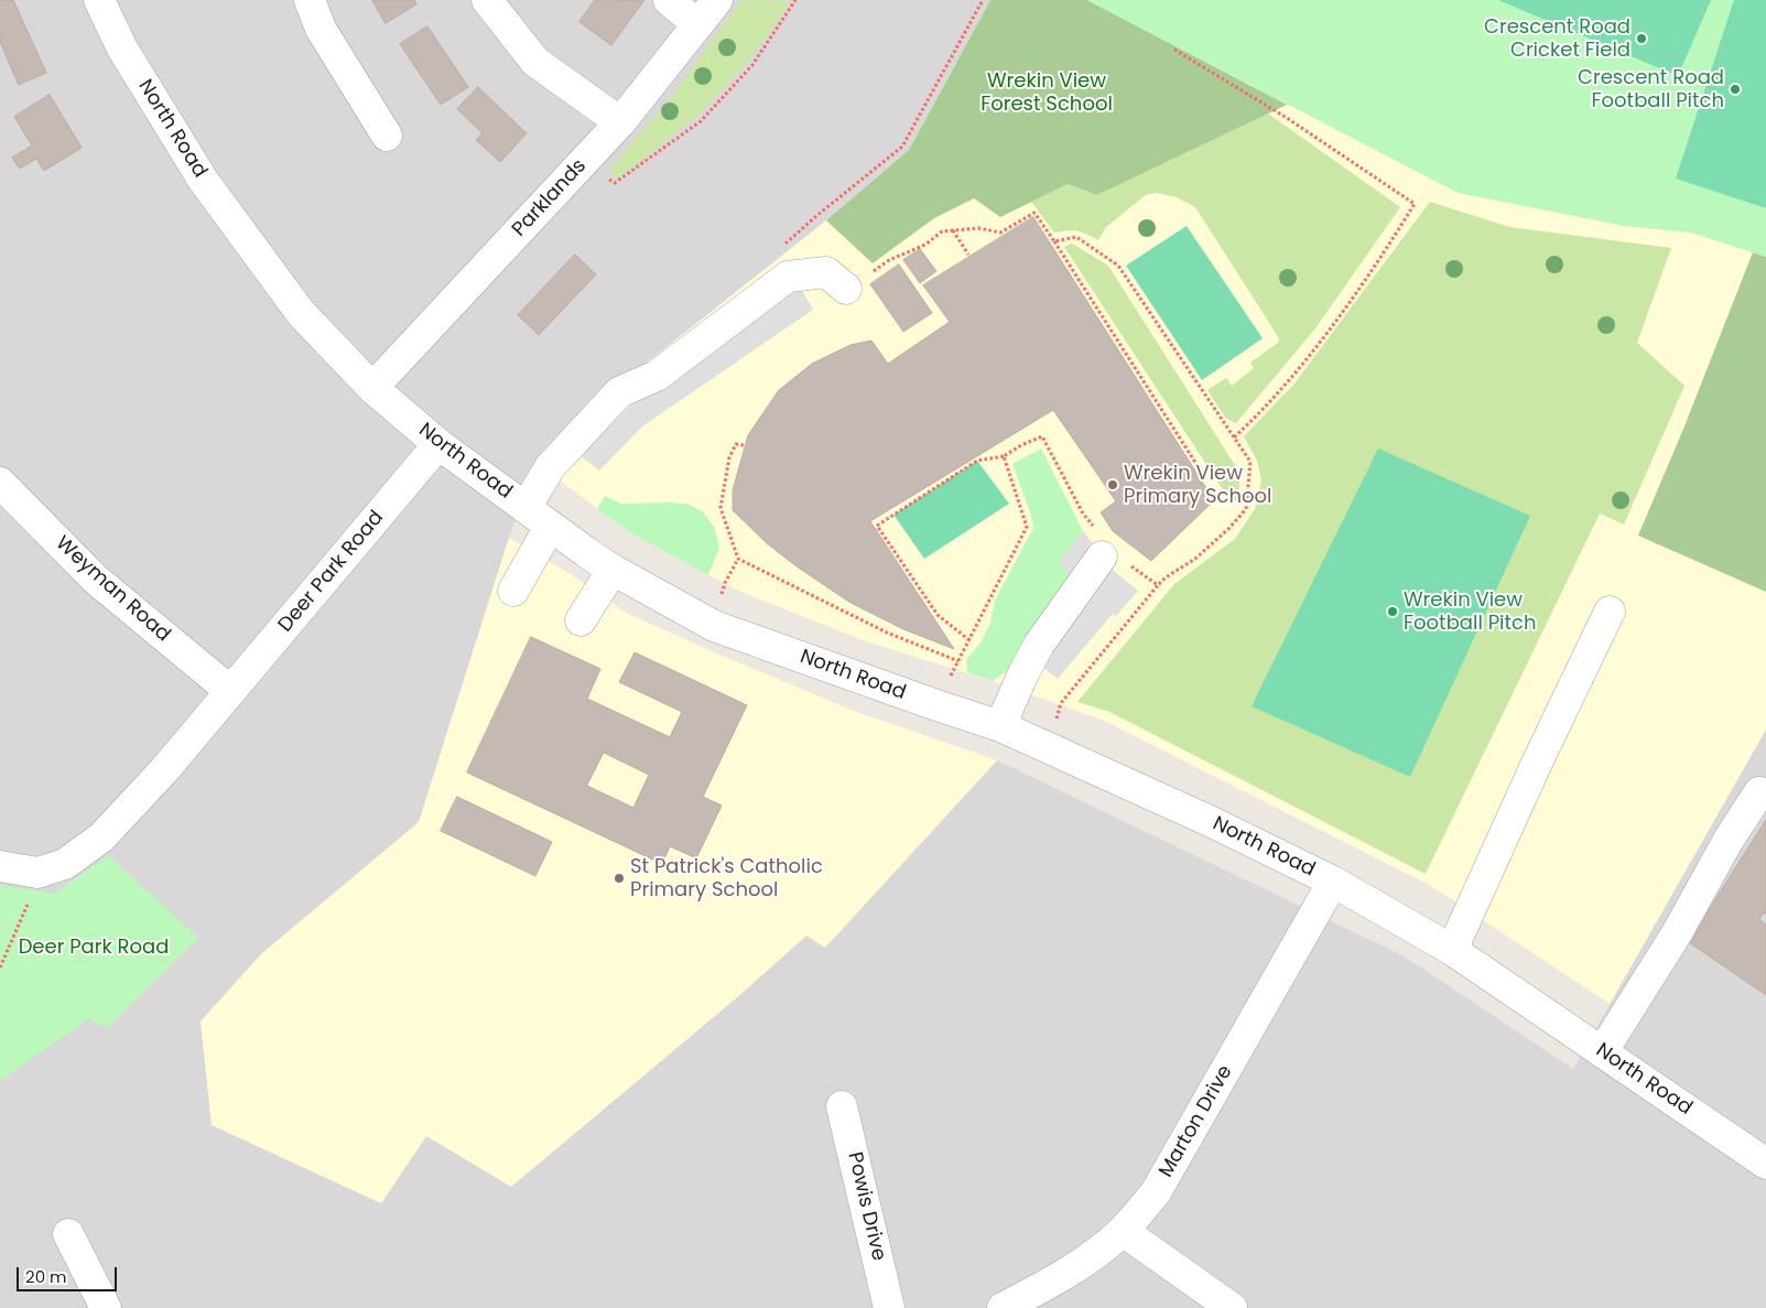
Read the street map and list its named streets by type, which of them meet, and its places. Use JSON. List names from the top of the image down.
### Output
{
  "streets": {
    "street": [
      "North Road",
      "Parklands",
      "Deer Park Road",
      "Weyman Road",
      "Marton Drive",
      "Powis Drive"
    ]
  },
  "crossings": [
    ["North Road", "Parklands"],
    ["North Road", "Deer Park Road"],
    ["North Road", "Marton Drive"],
    ["Deer Park Road", "Weyman Road"]
  ],
  "parks": ["Wrekin View Forest School", "Deer Park Road"],
  "places": [
    "Crescent Road Cricket Field",
    "Crescent Road Football Pitch",
    "Wrekin View Primary School",
    "Wrekin View Football Pitch",
    "St Patrick's Catholic Primary School"
  ],
  "scale_bar": "20 m"
}
